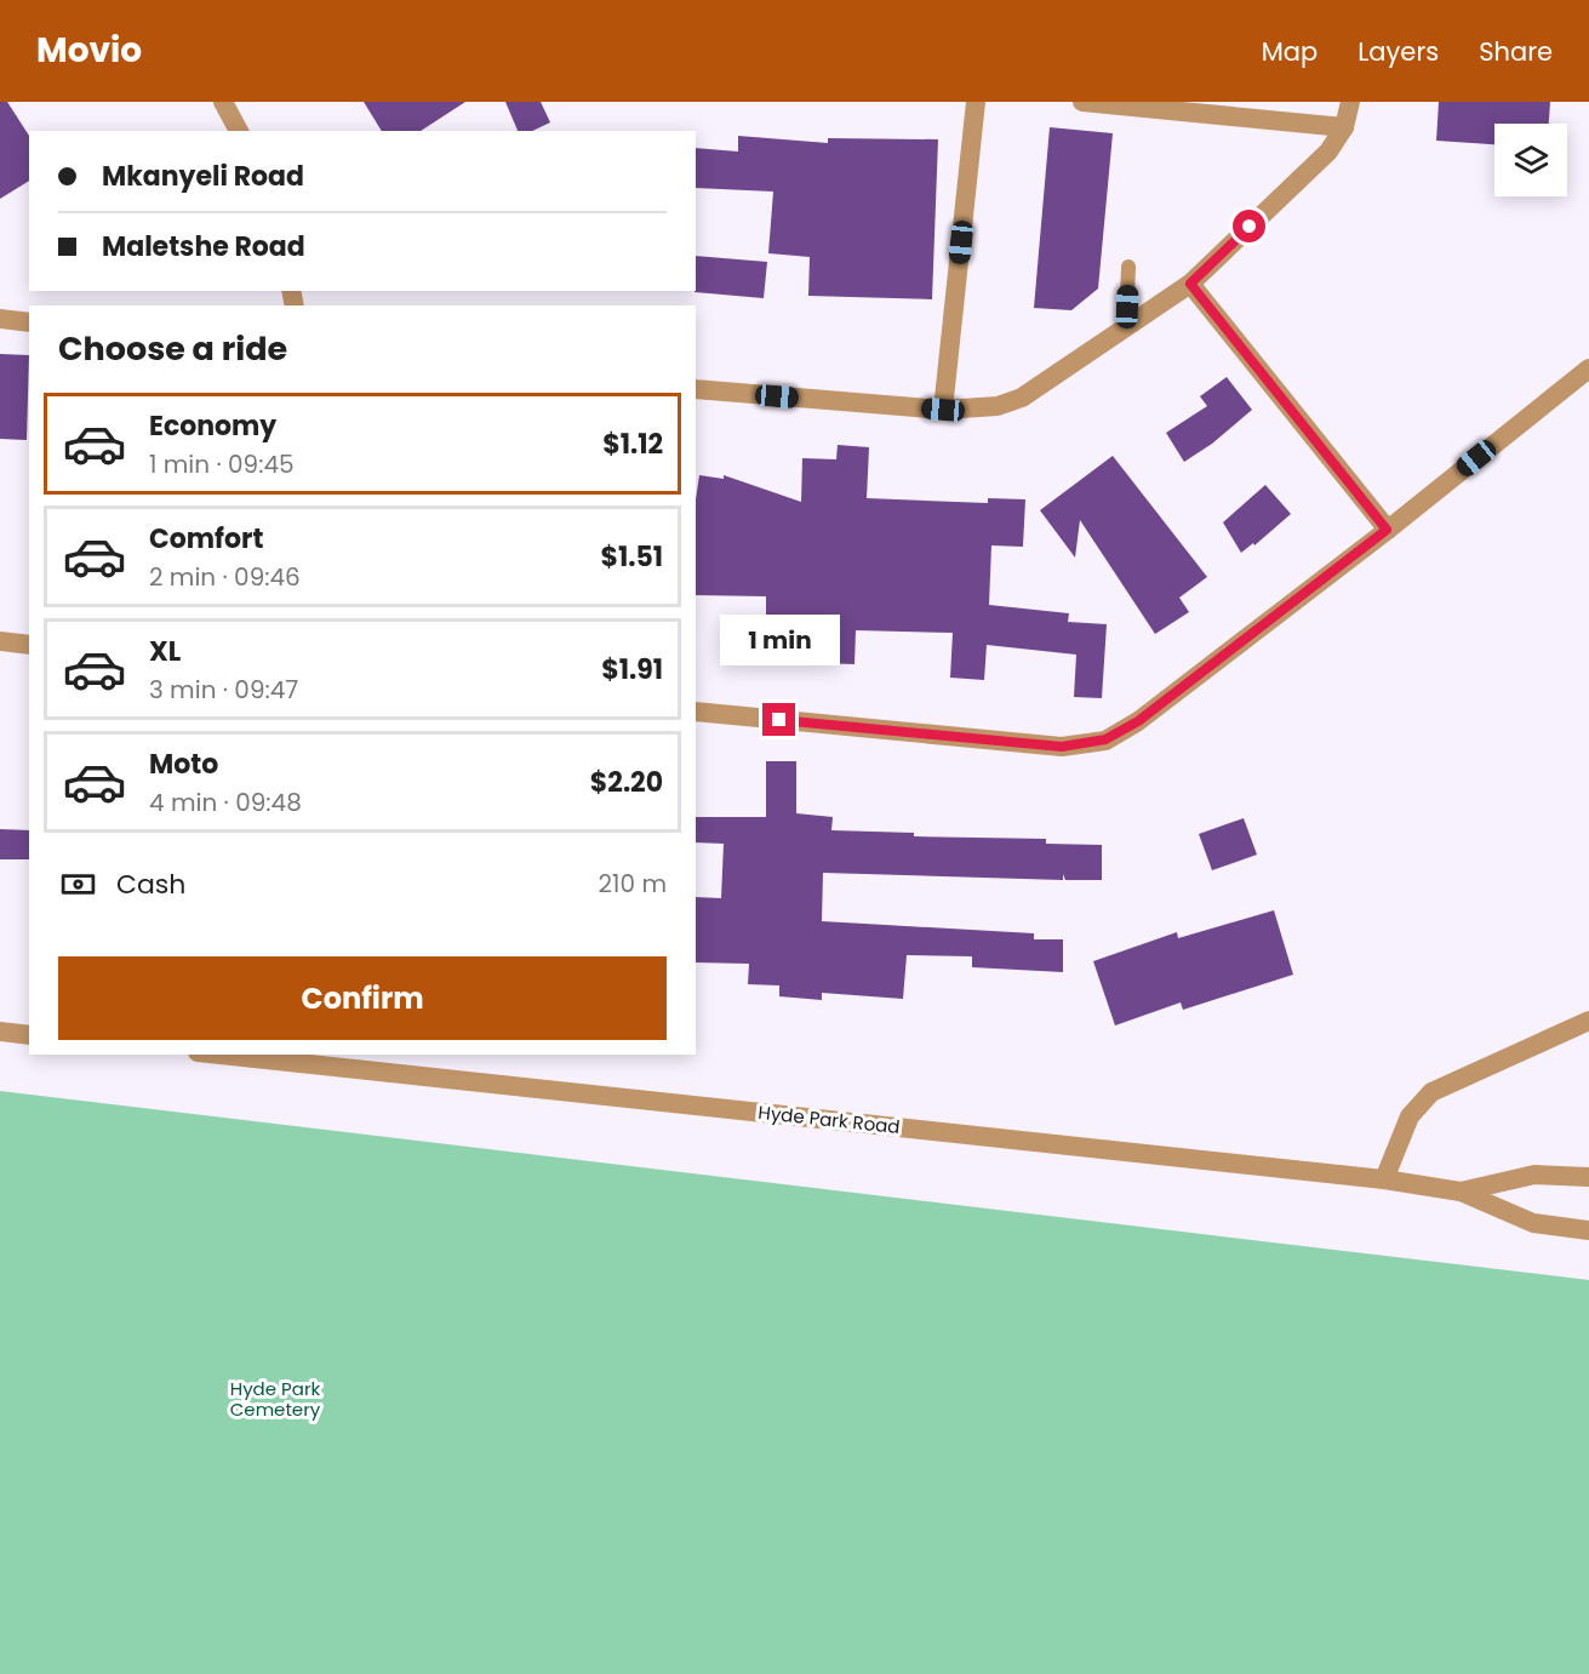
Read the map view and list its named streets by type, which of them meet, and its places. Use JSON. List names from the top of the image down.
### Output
{
  "streets": {
    "street": ["Hyde Park Road"]
  },
  "parks": ["Hyde Park Cemetery"],
  "page": {
    "header": "Movio",
    "nav": ["Map", "Layers", "Share"],
    "banner": ["Mkanyeli Road", "Maletshe Road"],
    "heading": "Choose a ride",
    "list": [
      {
        "name": "Economy",
        "note": "1 min · 09:45",
        "value": "$1.12"
      },
      {
        "name": "Comfort",
        "note": "2 min · 09:46",
        "value": "$1.51"
      },
      {
        "name": "XL",
        "note": "3 min · 09:47",
        "value": "$1.91"
      },
      {
        "name": "Moto",
        "note": "4 min · 09:48",
        "value": "$2.20"
      }
    ],
    "bubble": "1 min",
    "pay": ["Cash", "210 m"],
    "buttons": "Confirm"
  }
}
